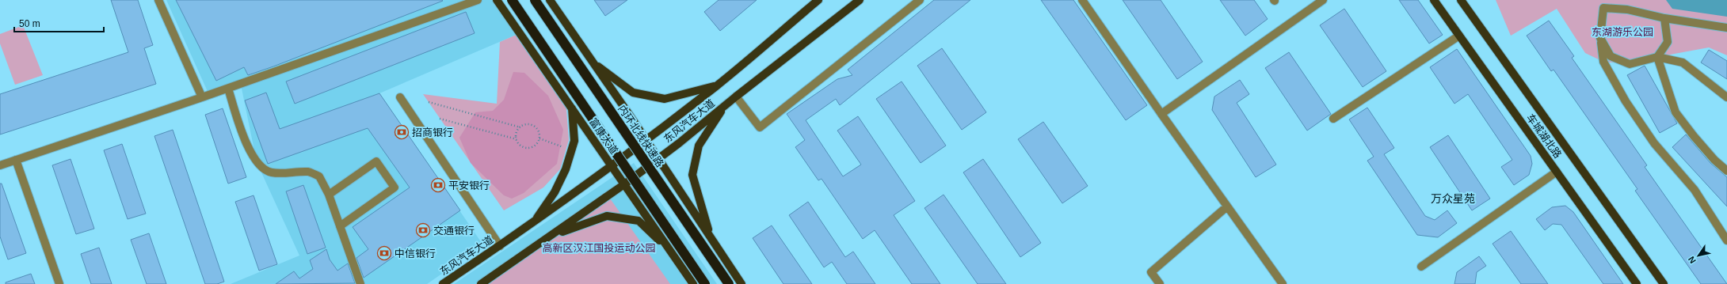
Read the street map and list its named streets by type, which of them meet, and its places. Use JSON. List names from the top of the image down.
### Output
{
  "streets": {
    "highway": ["内环北线快速路"],
    "main road": ["东风汽车大道", "富康大道", "车城湖北路"]
  },
  "crossings": [
    ["东风汽车大道", "富康大道"]
  ],
  "districts": ["万众星苑"],
  "parks": ["东湖游乐公园", "高新区汉江国投运动公园"],
  "places": {
    "bank": [
      "招商银行",
      "平安银行",
      "交通银行",
      "中信银行"
    ]
  },
  "scale_bar": "50 m",
  "north": "bottom left"
}
